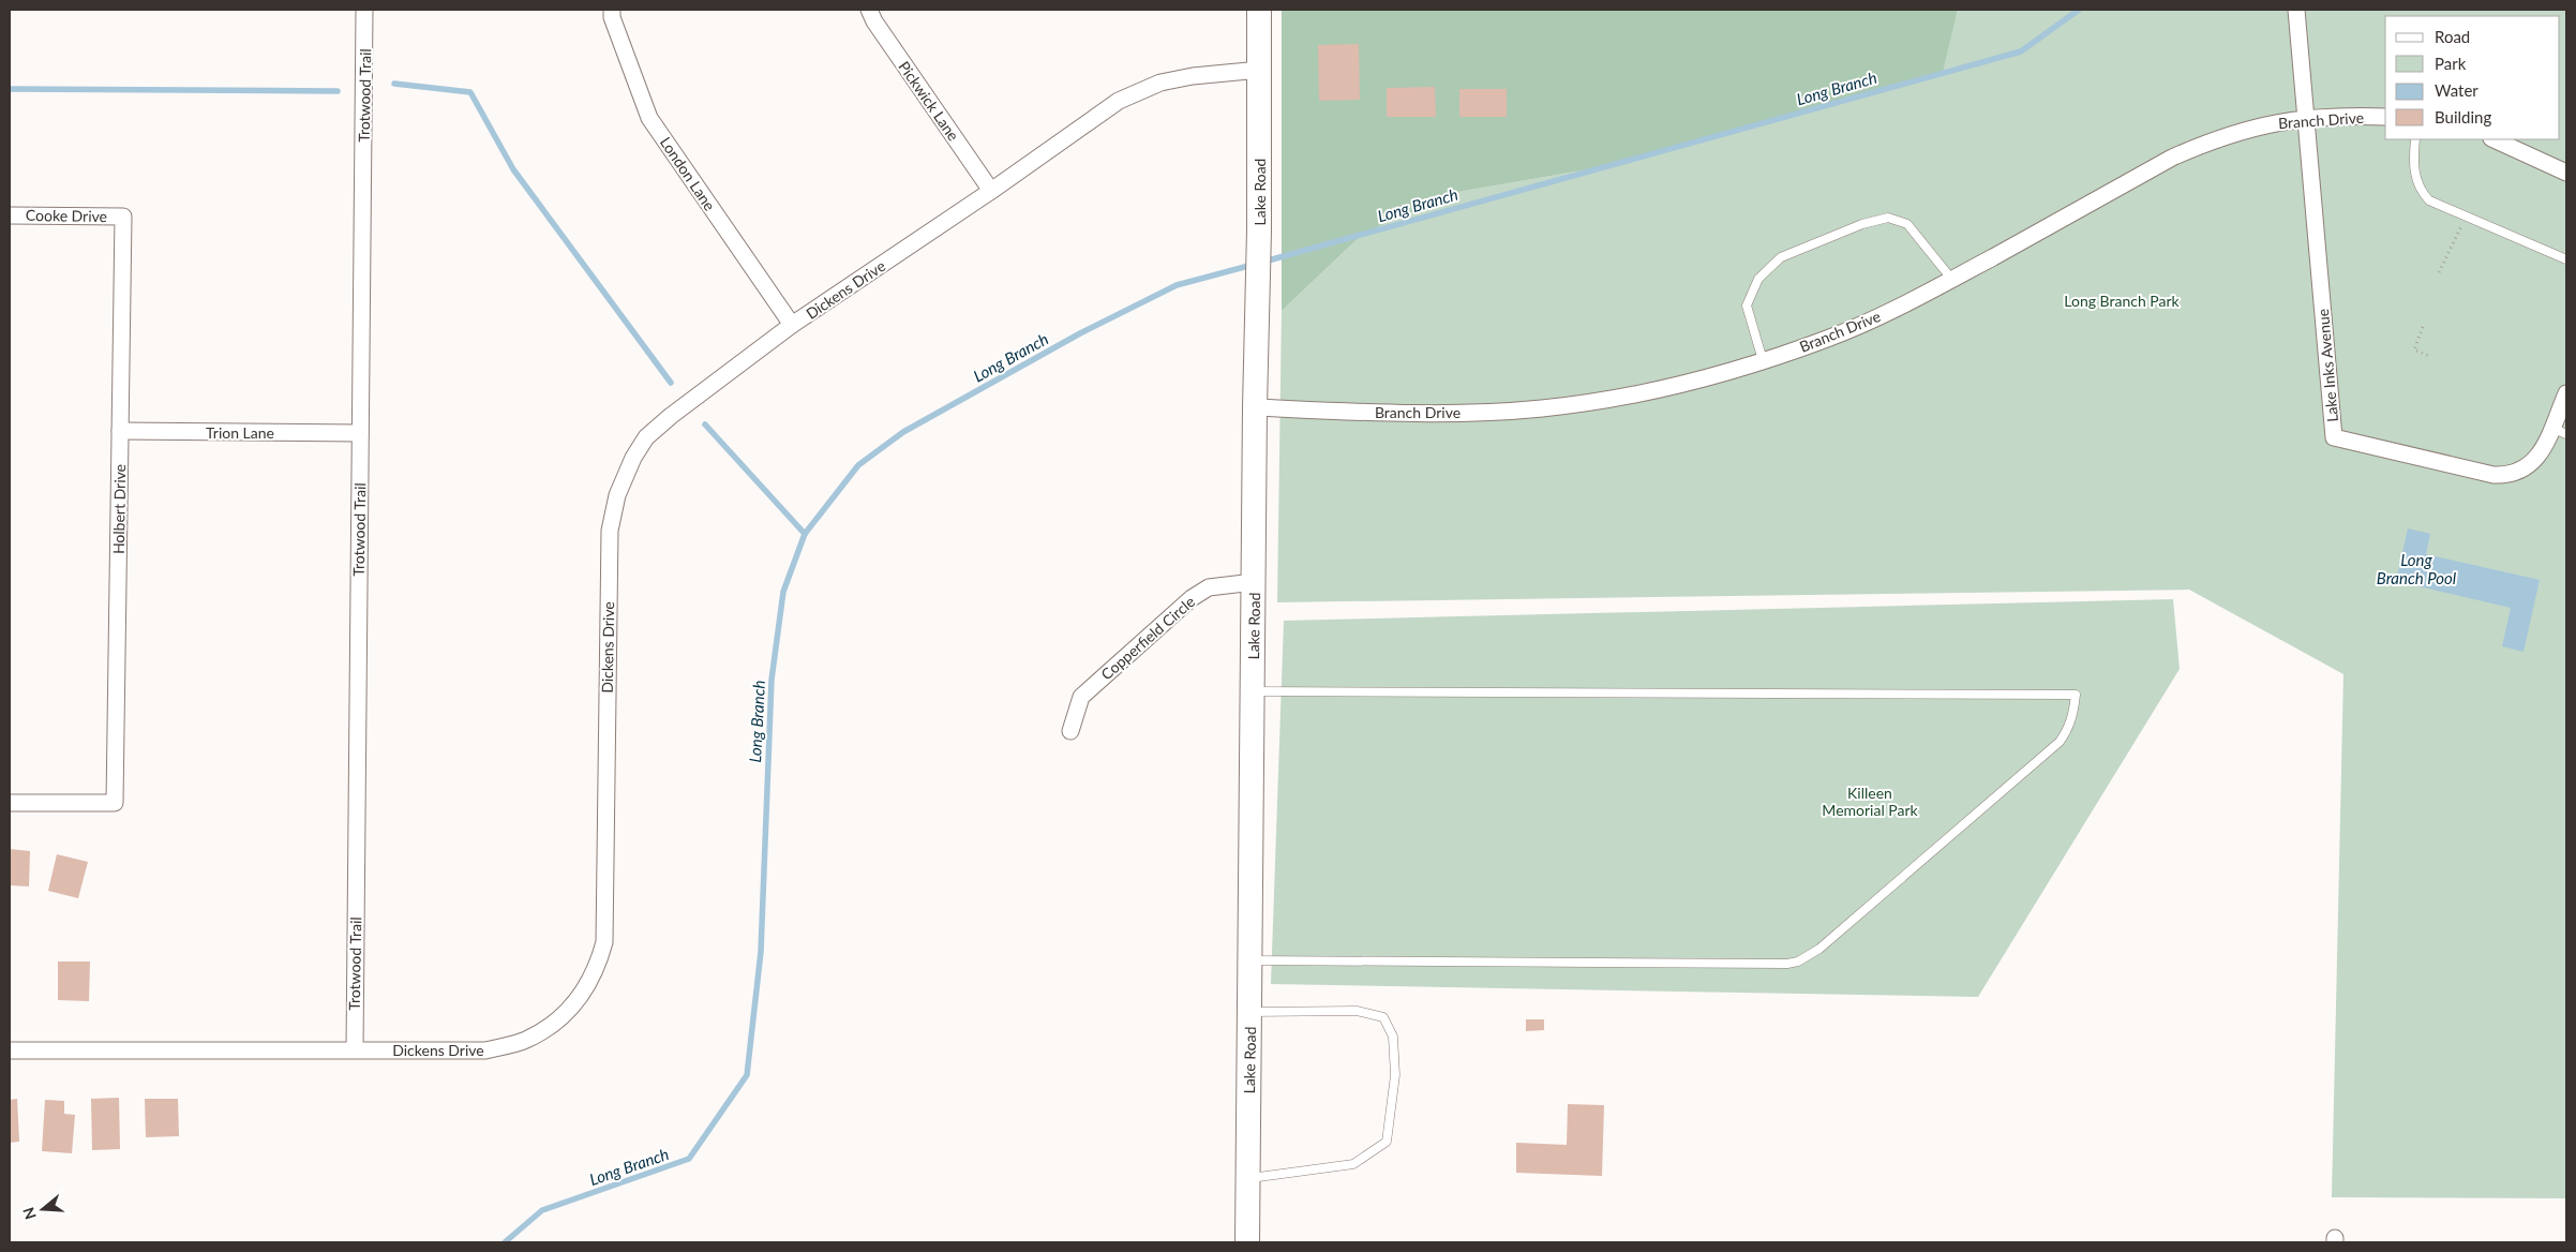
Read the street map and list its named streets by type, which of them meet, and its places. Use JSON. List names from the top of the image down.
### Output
{
  "streets": {
    "street": [
      "Trotwood Trail",
      "Pickwick Lane",
      "Branch Drive",
      "London Lane",
      "Lake Road",
      "Cooke Drive",
      "Dickens Drive",
      "Lake Inks Avenue",
      "Trion Lane",
      "Holbert Drive",
      "Copperfield Circle"
    ]
  },
  "crossings": [
    ["Trotwood Trail", "Dickens Drive"],
    ["Trotwood Trail", "Trion Lane"],
    ["Pickwick Lane", "Dickens Drive"],
    ["Branch Drive", "Lake Road"],
    ["Branch Drive", "Lake Inks Avenue"],
    ["London Lane", "Dickens Drive"],
    ["Lake Road", "Dickens Drive"],
    ["Lake Road", "Copperfield Circle"],
    ["Cooke Drive", "Holbert Drive"],
    ["Trion Lane", "Holbert Drive"]
  ],
  "water": ["Long Branch", "Long Branch Pool"],
  "parks": ["Long Branch Park", "Killeen Memorial Park"],
  "legend": [
    "Road",
    "Park",
    "Water",
    "Building"
  ],
  "north": "left"
}
